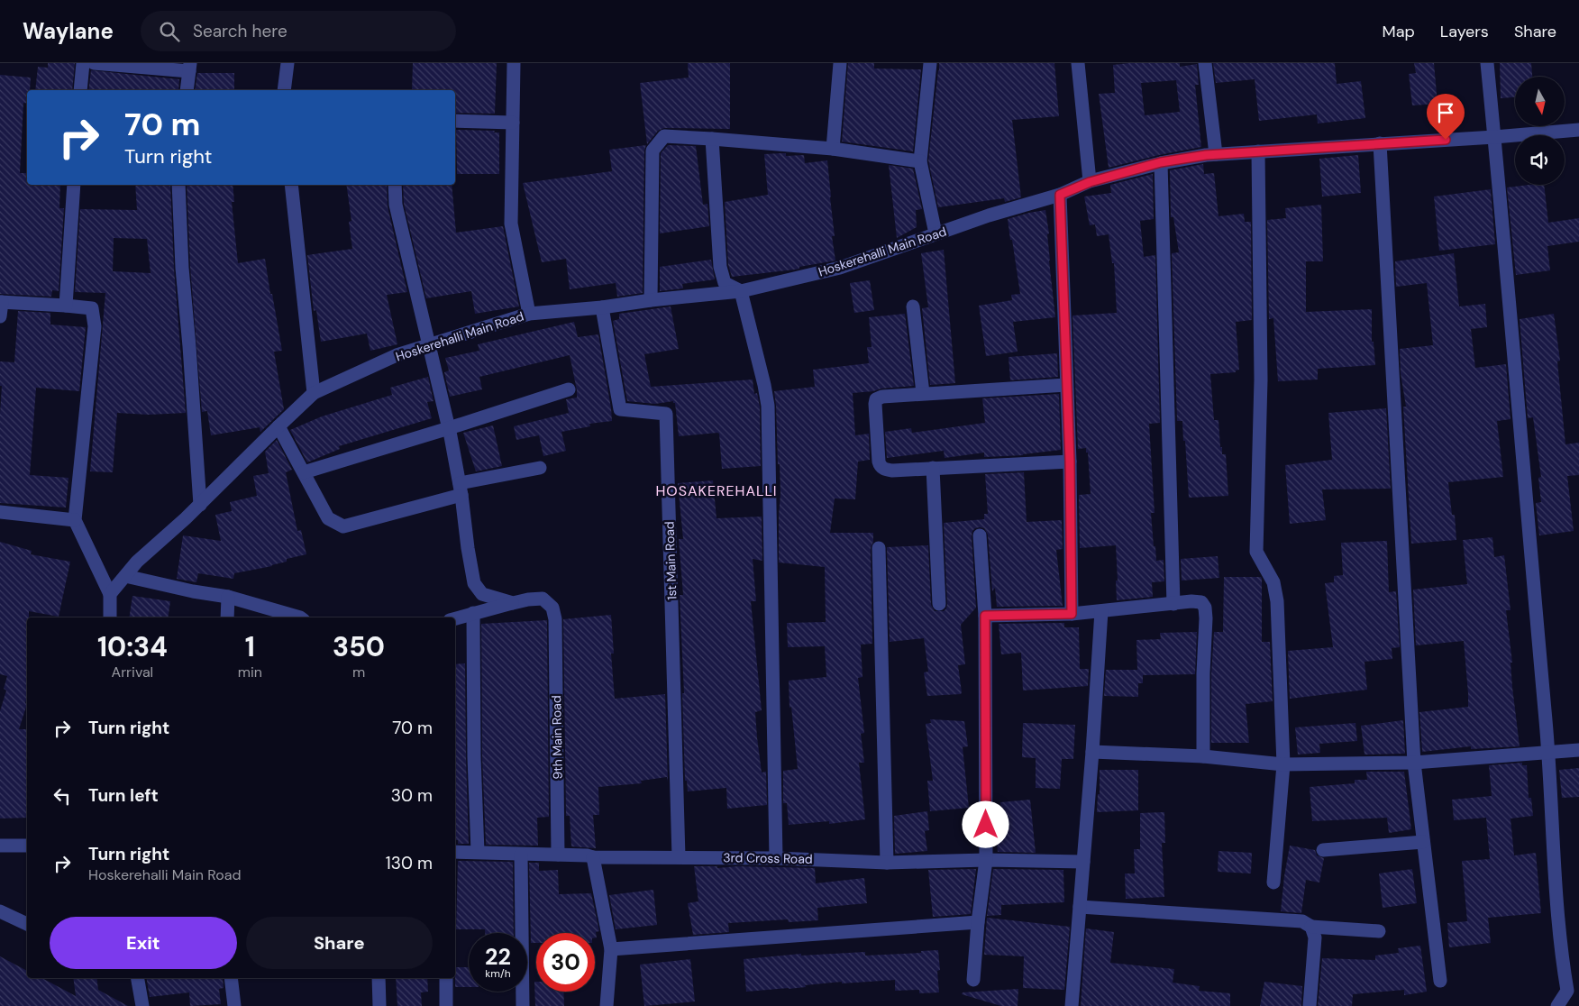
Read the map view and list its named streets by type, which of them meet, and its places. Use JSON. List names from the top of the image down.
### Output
{
  "streets": {
    "street": [
      "Hoskerehalli Main Road",
      "1st Main Road",
      "9th Main Road",
      "3rd Cross Road"
    ]
  },
  "crossings": [
    ["Hoskerehalli Main Road", "1st Main Road"],
    ["1st Main Road", "3rd Cross Road"],
    ["9th Main Road", "3rd Cross Road"]
  ],
  "districts": ["HOSAKEREHALLI"],
  "north": "bottom",
  "page": {
    "header": "Waylane",
    "search": "Search here",
    "nav": ["Map", "Layers", "Share"],
    "turn": ["70 m", "Turn right"],
    "eta": [
      "10:34",
      "Arrival",
      "1",
      "min",
      "350",
      "m"
    ],
    "list": [
      {
        "name": "Turn right",
        "value": "70 m"
      },
      {
        "name": "Turn left",
        "value": "30 m"
      },
      {
        "name": "Turn right",
        "note": "Hoskerehalli Main Road",
        "value": "130 m"
      }
    ],
    "buttons": ["Exit", "Share"],
    "speed": "22 km/h",
    "limit": "30"
  }
}
